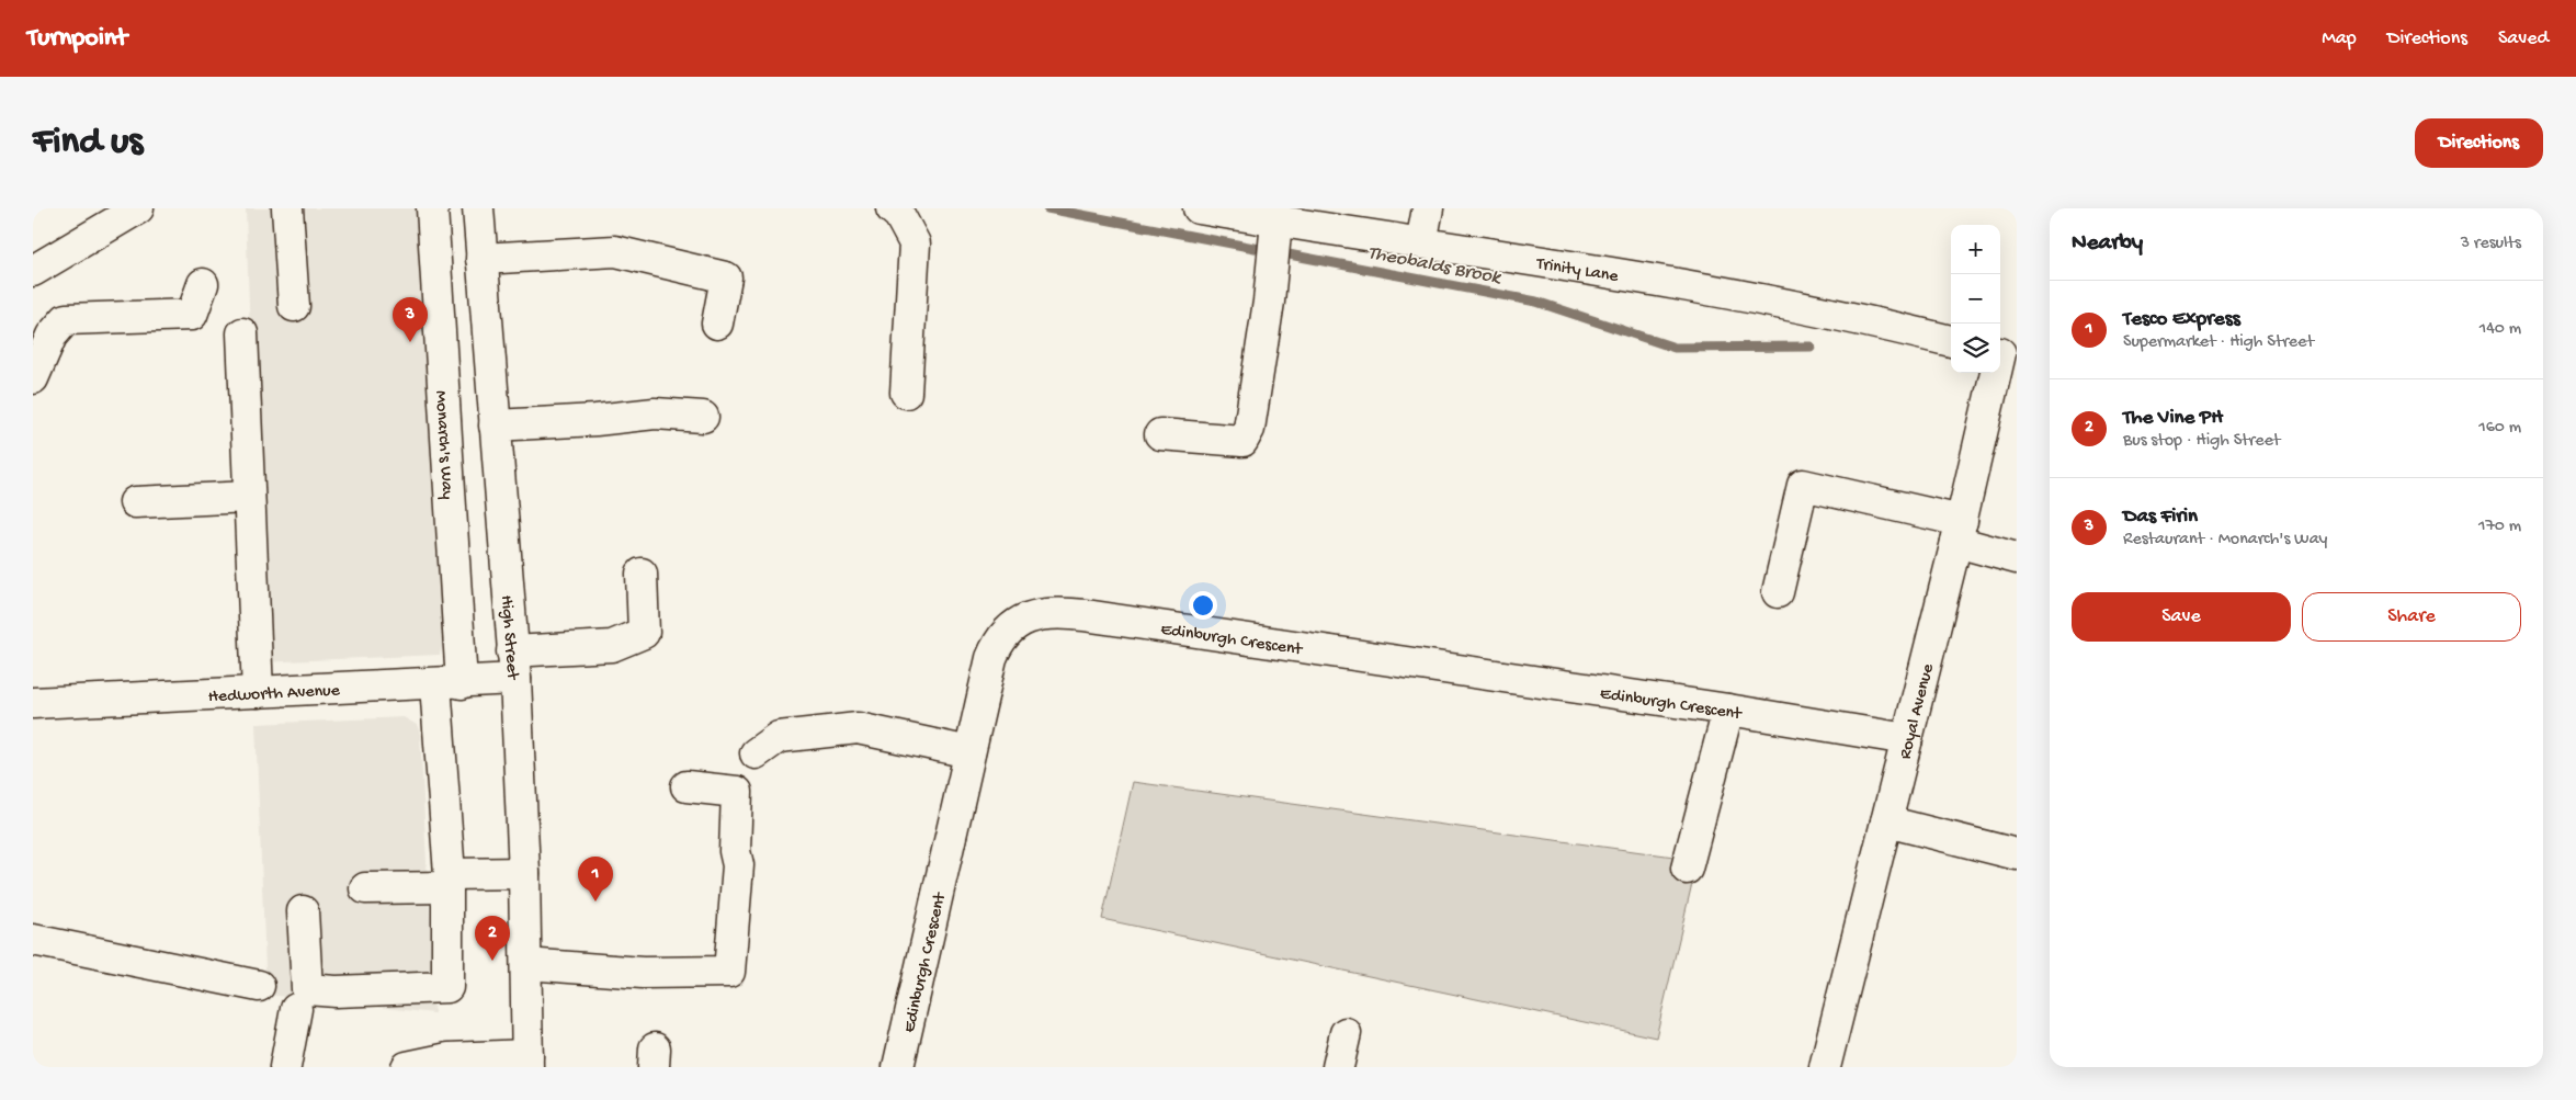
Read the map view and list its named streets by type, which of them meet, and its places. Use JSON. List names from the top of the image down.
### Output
{
  "streets": {
    "street": [
      "Trinity Lane",
      "Monarch's Way",
      "High Street",
      "Edinburgh Crescent",
      "Hedworth Avenue",
      "Royal Avenue"
    ]
  },
  "crossings": [
    ["Monarch's Way", "Hedworth Avenue"],
    ["High Street", "Hedworth Avenue"],
    ["Edinburgh Crescent", "Royal Avenue"]
  ],
  "water": ["Theobalds Brook"],
  "page": {
    "header": "Turnpoint",
    "nav": ["Map", "Directions", "Saved"],
    "buttons": [
      "Directions",
      ["Save", "Share"]
    ],
    "title": "Find us",
    "heading": ["Nearby", "3 results"],
    "map_buttons": ["+", "−"],
    "list": [
      {
        "mark": "1",
        "name": "Tesco Express",
        "note": "Supermarket · High Street",
        "value": "140 m"
      },
      {
        "mark": "2",
        "name": "The Vine PH",
        "note": "Bus stop · High Street",
        "value": "160 m"
      },
      {
        "mark": "3",
        "name": "Das Firin",
        "note": "Restaurant · Monarch's Way",
        "value": "170 m"
      }
    ],
    "pins": ["3", "1", "2"]
  }
}
